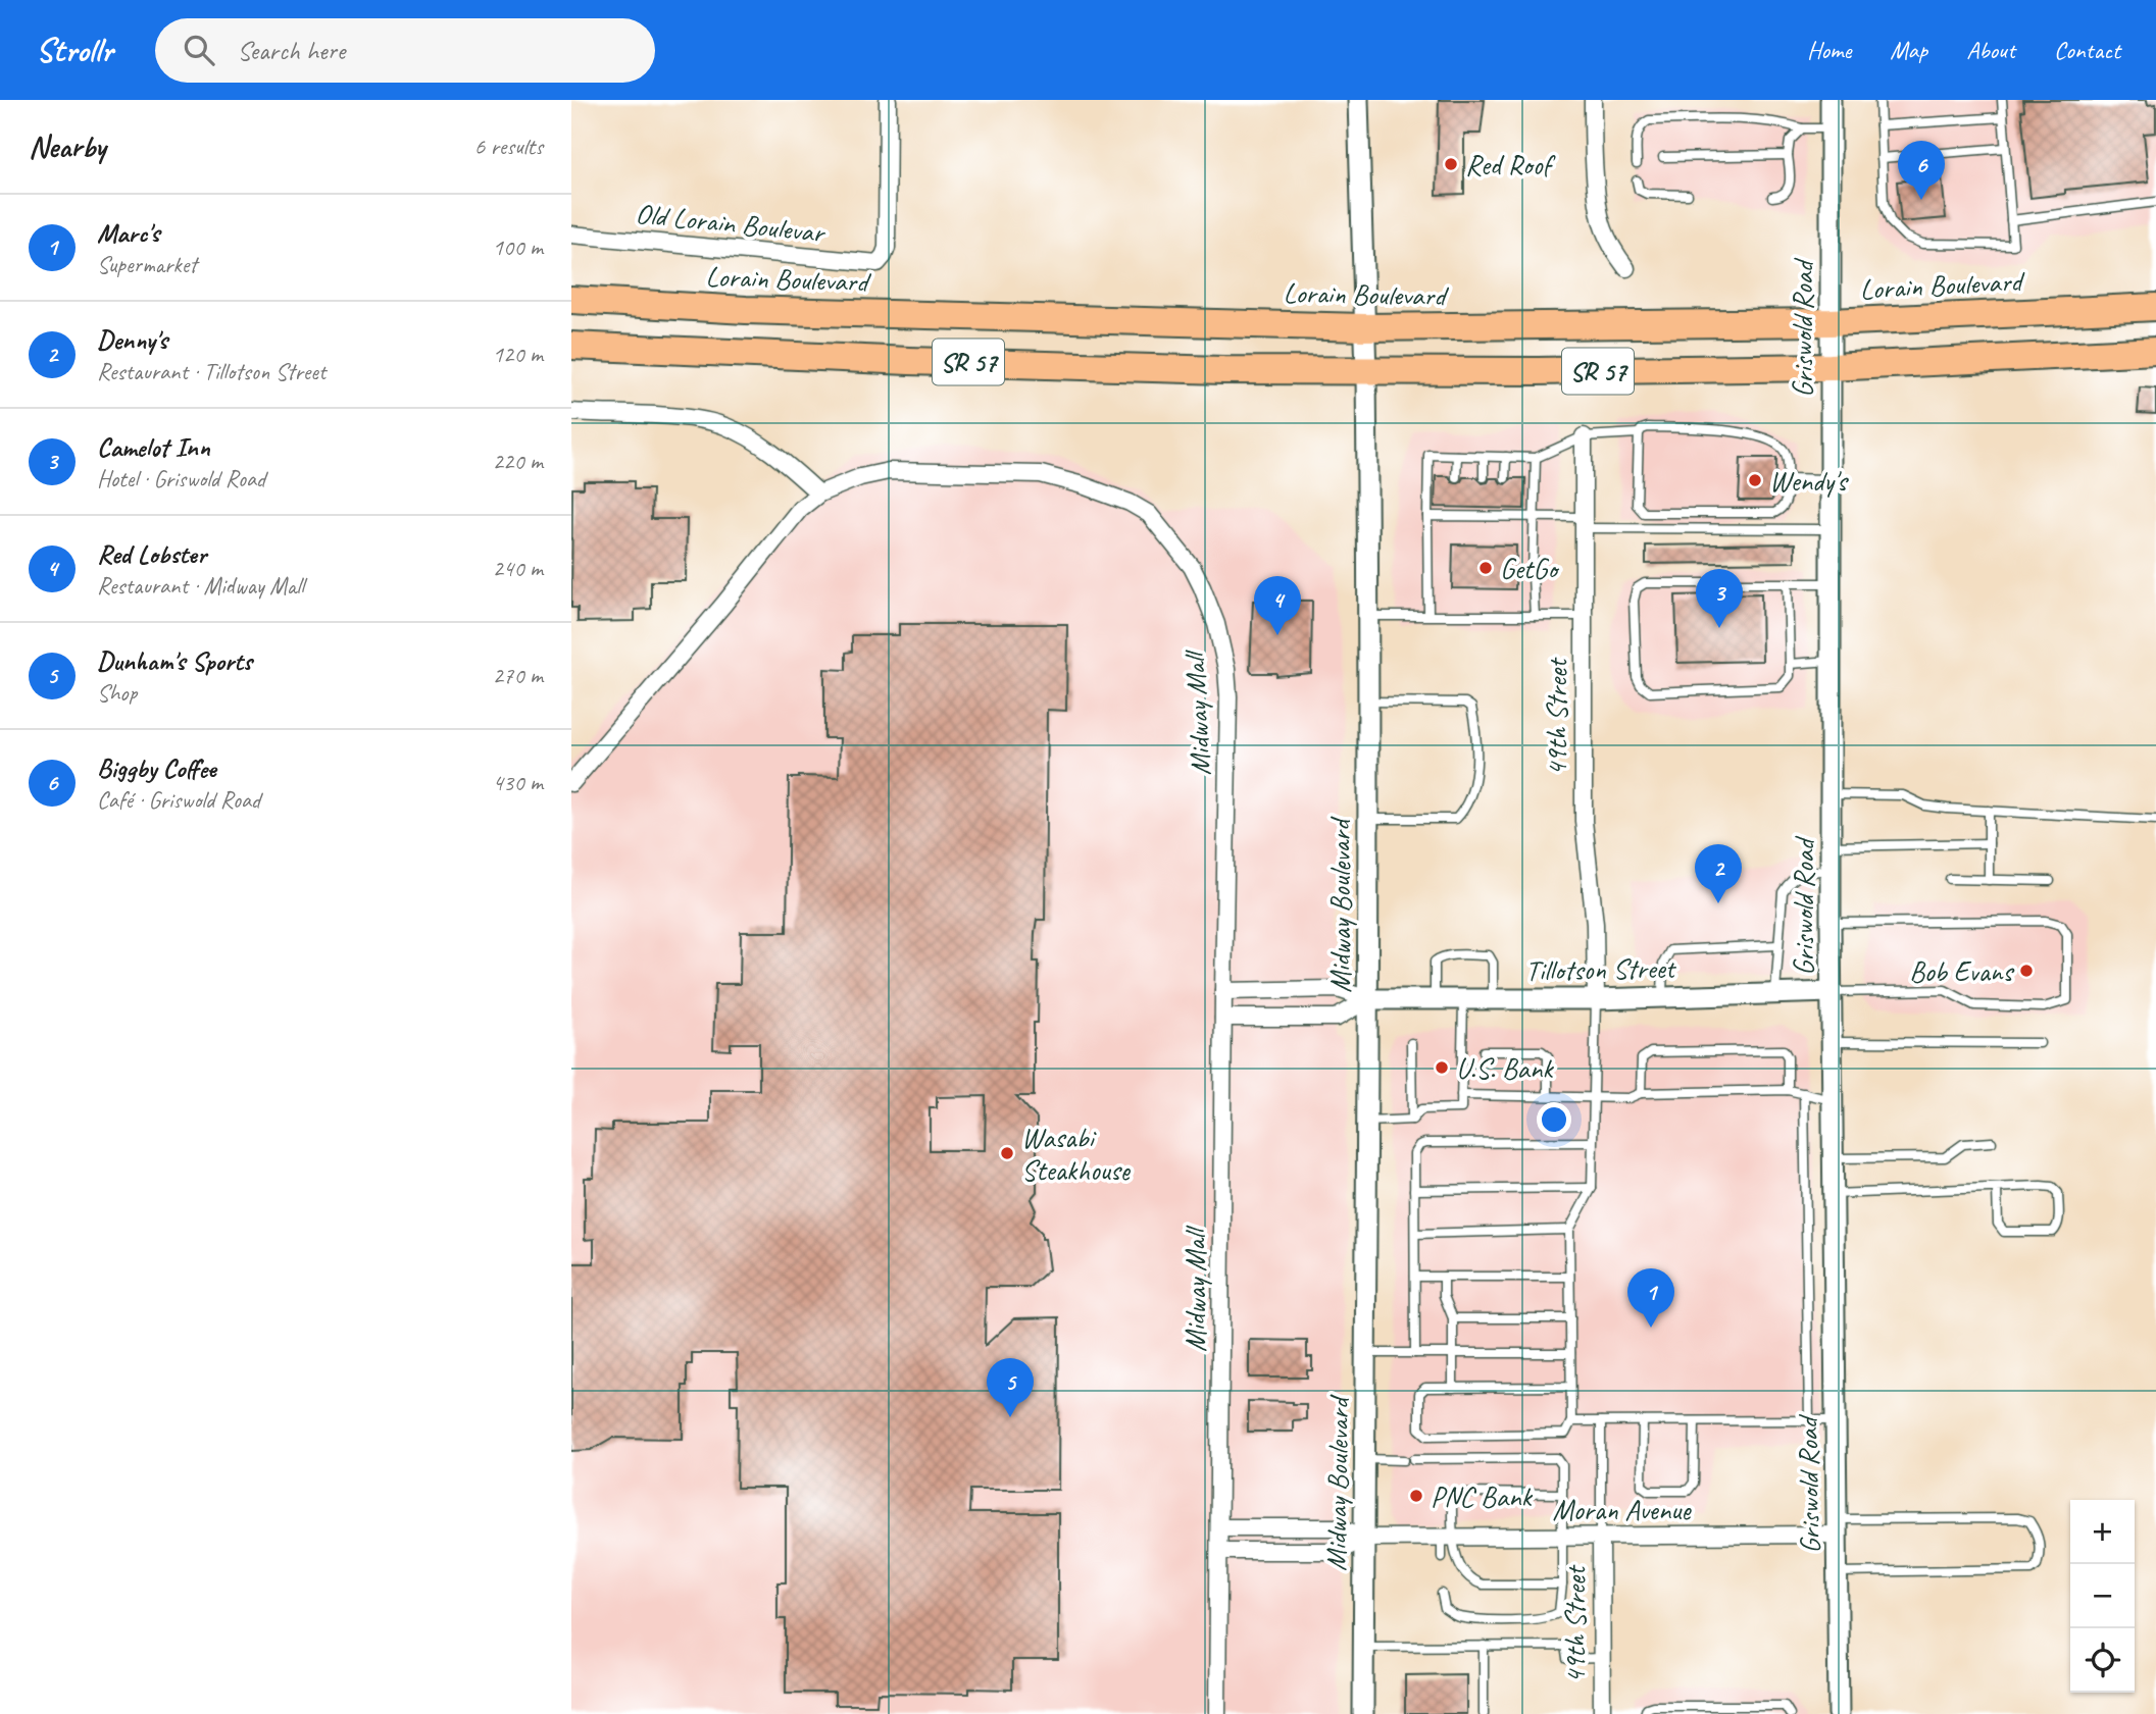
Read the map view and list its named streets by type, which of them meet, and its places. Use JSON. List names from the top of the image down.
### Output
{
  "streets": {
    "highway": ["Lorain Boulevard", "SR 57"],
    "street": [
      "Old Lorain Boulevar",
      "Griswold Road",
      "Midway Mall",
      "49th Street",
      "Midway Boulevard",
      "Tillotson Street",
      "Moran Avenue"
    ]
  },
  "crossings": [
    ["Lorain Boulevard", "Griswold Road"],
    ["Lorain Boulevard", "Midway Boulevard"],
    ["Griswold Road", "SR 57"],
    ["Griswold Road", "Tillotson Street"],
    ["Griswold Road", "Moran Avenue"],
    ["SR 57", "Midway Boulevard"],
    ["Midway Mall", "Tillotson Street"],
    ["Midway Mall", "Moran Avenue"],
    ["49th Street", "Tillotson Street"],
    ["49th Street", "Moran Avenue"],
    ["Midway Boulevard", "Tillotson Street"],
    ["Midway Boulevard", "Moran Avenue"]
  ],
  "places": [
    "Red Roof",
    "Wendy's",
    "GetGo",
    "Bob Evans",
    "U.S. Bank",
    "Wasabi Steakhouse",
    "PNC Bank"
  ],
  "page": {
    "header": "Strollr",
    "search": "Search here",
    "nav": [
      "Home",
      "Map",
      "About",
      "Contact"
    ],
    "heading": ["Nearby", "6 results"],
    "pins": [
      "6",
      "3",
      "4",
      "2",
      "1",
      "5"
    ],
    "list": [
      {
        "mark": "1",
        "name": "Marc's",
        "note": "Supermarket",
        "value": "100 m"
      },
      {
        "mark": "2",
        "name": "Denny's",
        "note": "Restaurant · Tillotson Street",
        "value": "120 m"
      },
      {
        "mark": "3",
        "name": "Camelot Inn",
        "note": "Hotel · Griswold Road",
        "value": "220 m"
      },
      {
        "mark": "4",
        "name": "Red Lobster",
        "note": "Restaurant · Midway Mall",
        "value": "240 m"
      },
      {
        "mark": "5",
        "name": "Dunham's Sports",
        "note": "Shop",
        "value": "270 m"
      },
      {
        "mark": "6",
        "name": "Biggby Coffee",
        "note": "Café · Griswold Road",
        "value": "430 m"
      }
    ],
    "map_buttons": ["+", "−"]
  }
}
